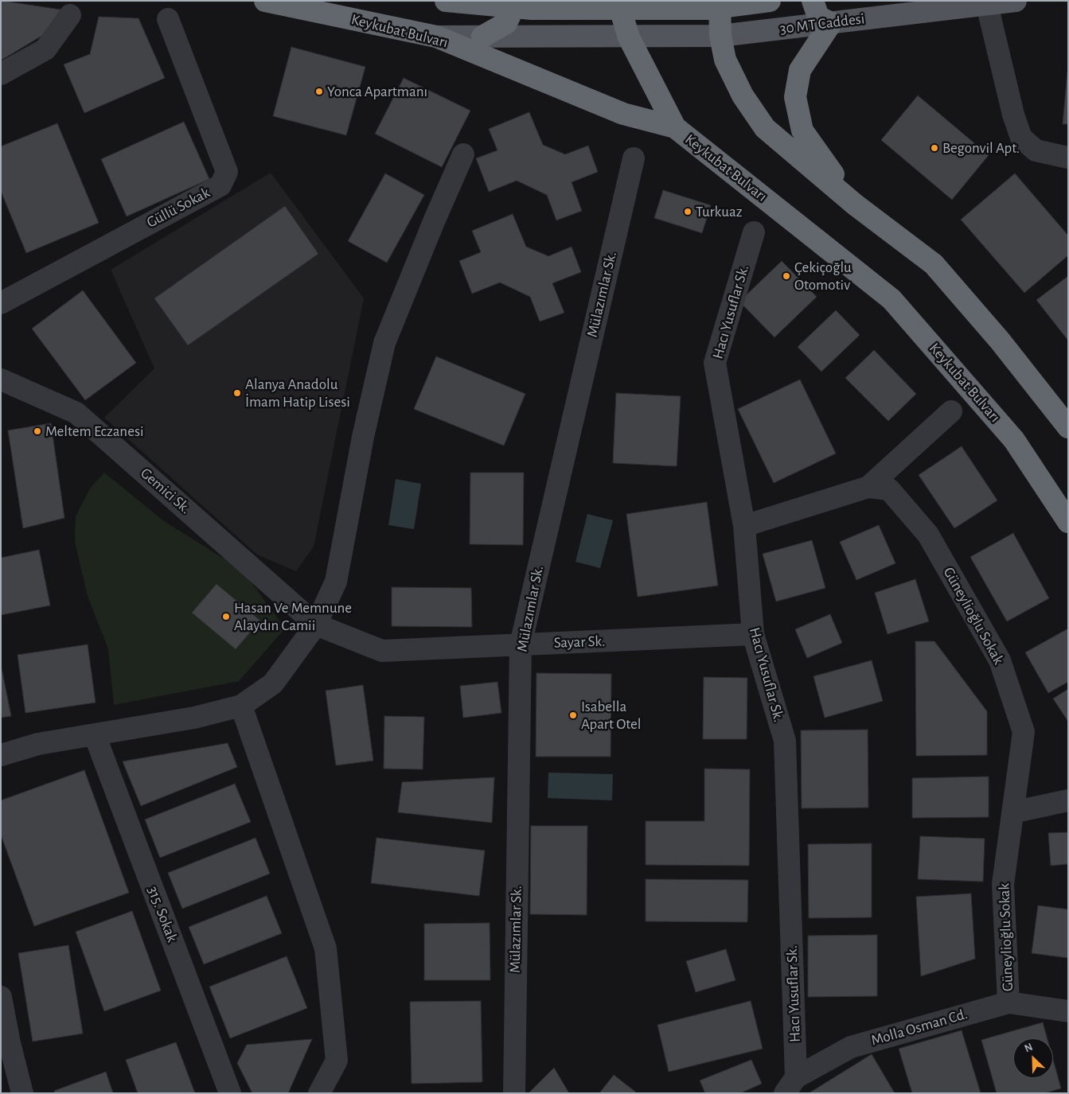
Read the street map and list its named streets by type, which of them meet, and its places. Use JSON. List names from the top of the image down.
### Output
{
  "streets": {
    "highway": ["Keykubat Bulvarı"],
    "main road": ["30 MT Caddesi"],
    "street": [
      "Güllü Sokak",
      "Mülazımlar Sk.",
      "Hacı Yusuflar Sk.",
      "Gemici Sk.",
      "Güneylioğlu Sokak",
      "Sayar Sk.",
      "315. Sokak",
      "Molla Osman Cd."
    ]
  },
  "crossings": [
    ["30 MT Caddesi", "Keykubat Bulvarı"],
    ["Mülazımlar Sk.", "Sayar Sk."],
    ["Hacı Yusuflar Sk.", "Güneylioğlu Sokak"],
    ["Hacı Yusuflar Sk.", "Sayar Sk."],
    ["Hacı Yusuflar Sk.", "Molla Osman Cd."],
    ["Gemici Sk.", "Sayar Sk."],
    ["Güneylioğlu Sokak", "Molla Osman Cd."]
  ],
  "places": [
    "Yonca Apartmanı",
    "Begonvil Apt.",
    "Turkuaz",
    "Çekiçoğlu Otomotiv",
    "Alanya Anadolu İmam Hatip Lisesi",
    "Meltem Eczanesi",
    "Hasan Ve Memnune Alaydın Camii",
    "Isabella Apart Otel"
  ],
  "north": "top left"
}
